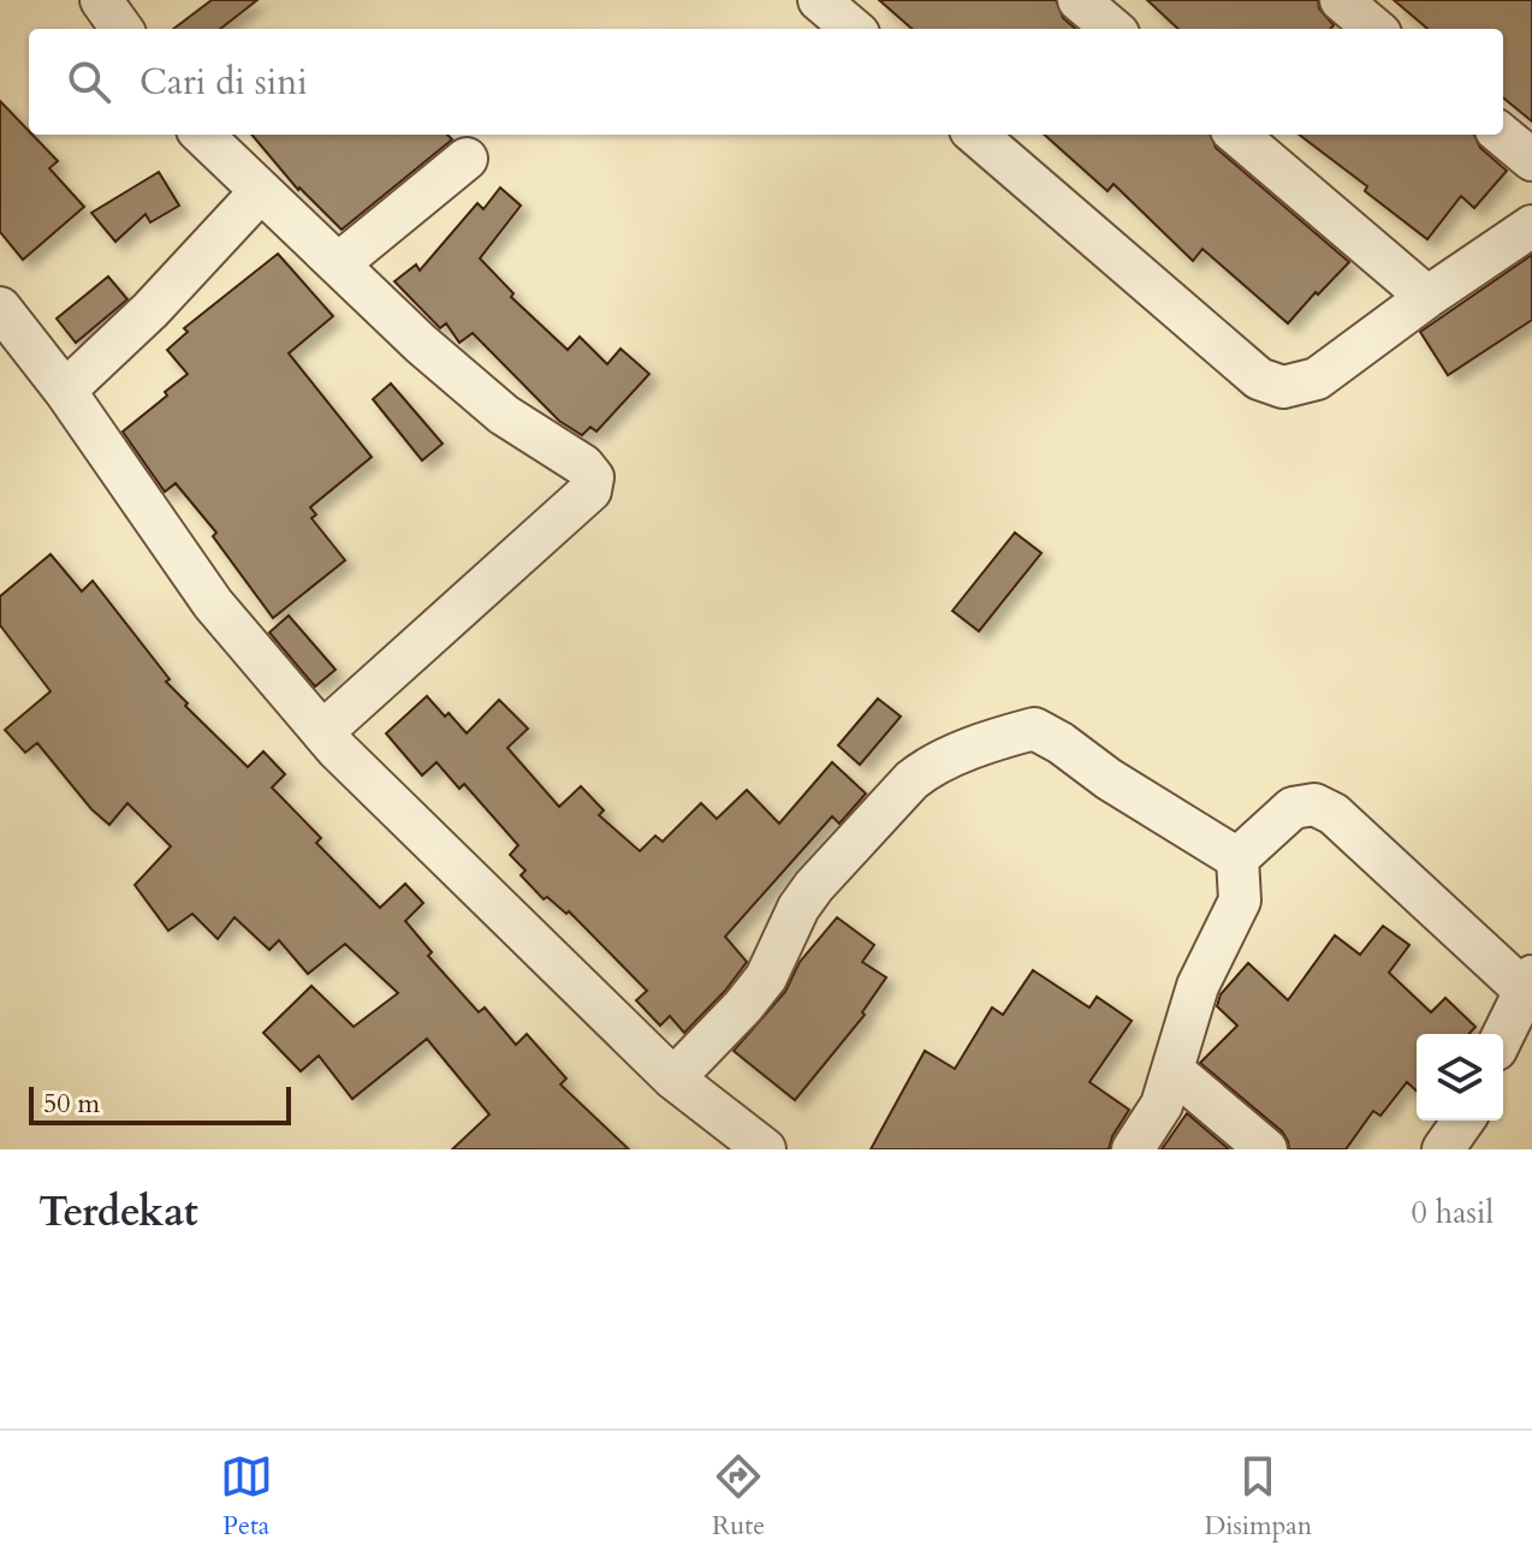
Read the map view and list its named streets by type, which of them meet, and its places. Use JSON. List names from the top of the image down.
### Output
{
  "scale_bar": "50 m",
  "page": {
    "search": "Cari di sini",
    "scale": "50 m",
    "heading": ["Terdekat", "0 hasil"],
    "nav": ["Peta", "Rute", "Disimpan"]
  }
}
